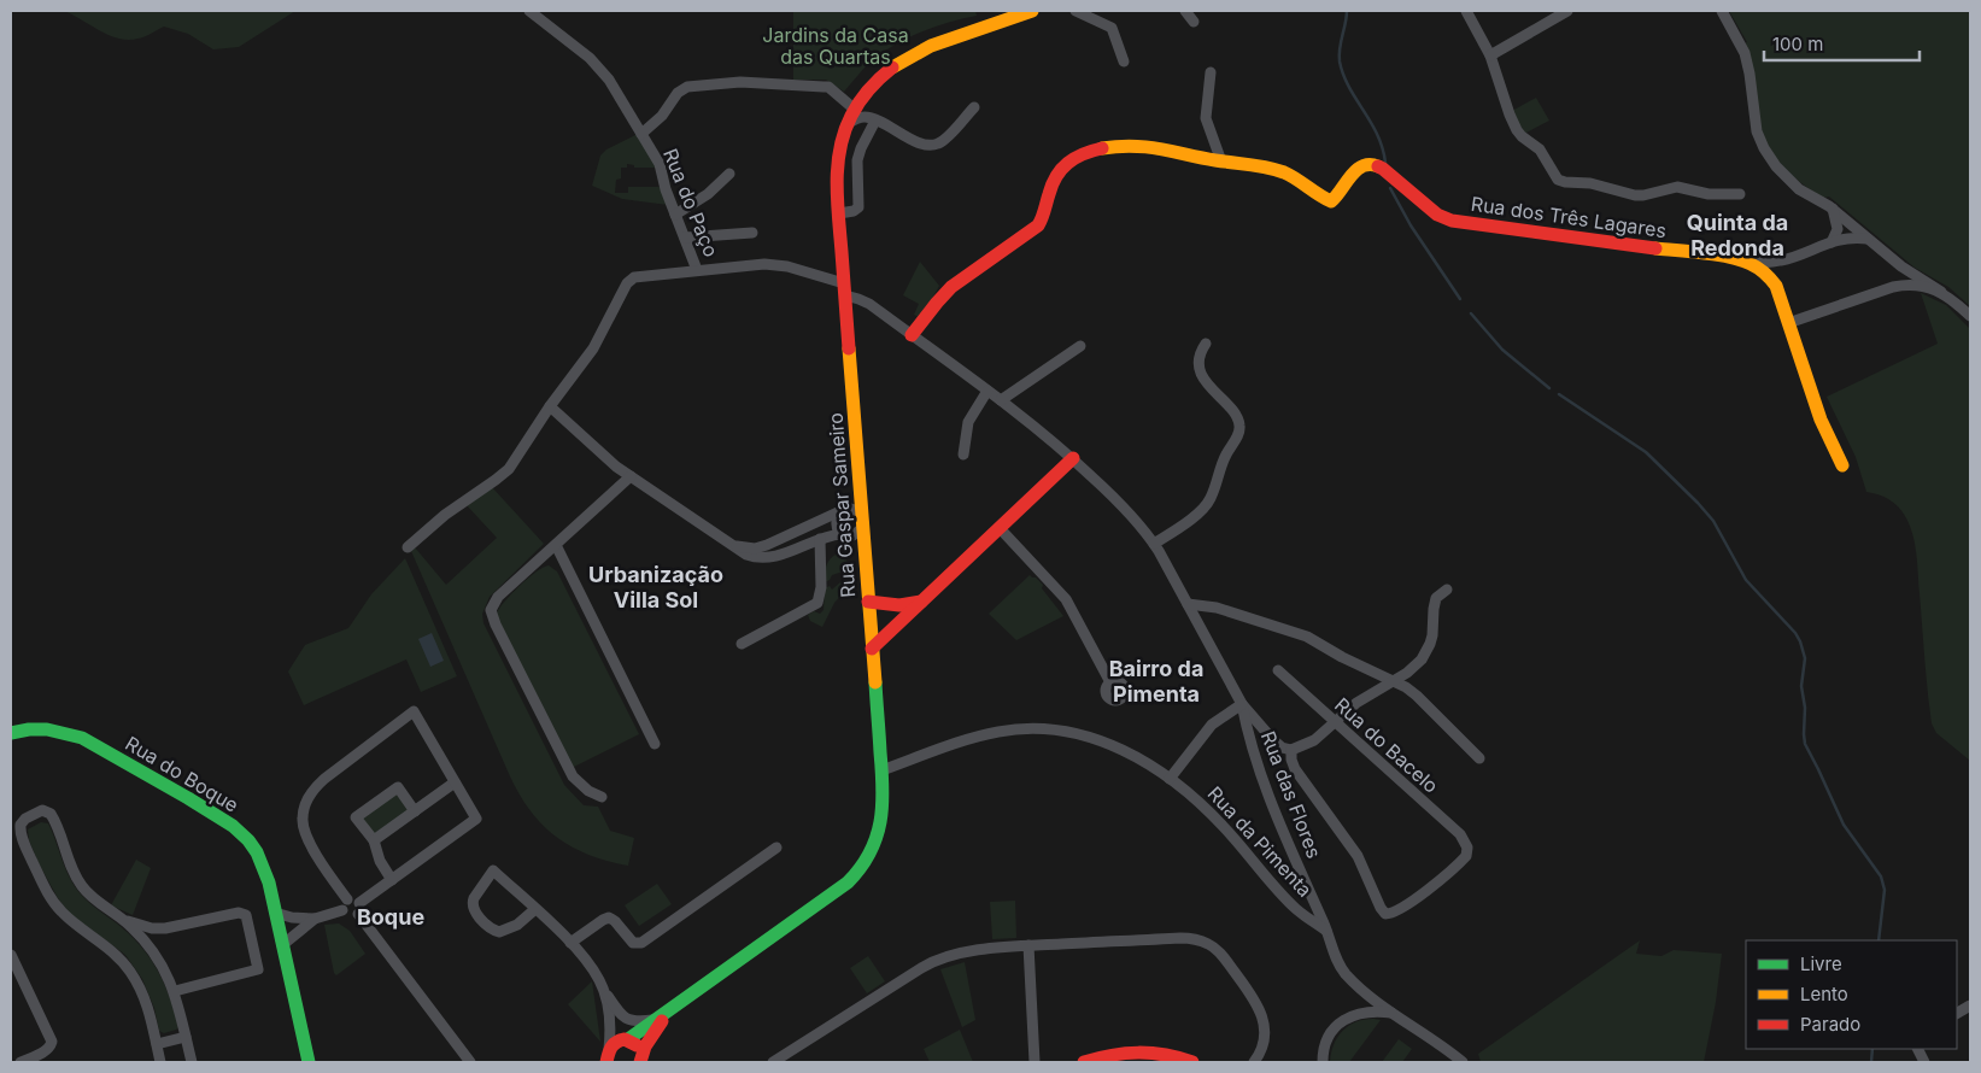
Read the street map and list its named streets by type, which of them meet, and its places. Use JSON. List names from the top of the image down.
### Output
{
  "streets": {
    "main road": ["Rua dos Três Lagares", "Rua Gaspar Sameiro", "Rua do Boque"],
    "street": [
      "Rua do Paço",
      "Rua do Bacelo",
      "Rua das Flores",
      "Rua da Pimenta"
    ]
  },
  "crossings": [
    ["Rua do Paço", "Rua Gaspar Sameiro"],
    ["Rua do Paço", "Rua das Flores"],
    ["Rua Gaspar Sameiro", "Rua da Pimenta"],
    ["Rua das Flores", "Rua da Pimenta"]
  ],
  "districts": [
    "Quinta da Redonda",
    "Urbanização Villa Sol",
    "Bairro da Pimenta",
    "Boque"
  ],
  "parks": ["Jardins da Casa das Quartas"],
  "legend": ["Livre", "Lento", "Parado"],
  "scale_bar": "100 m"
}
